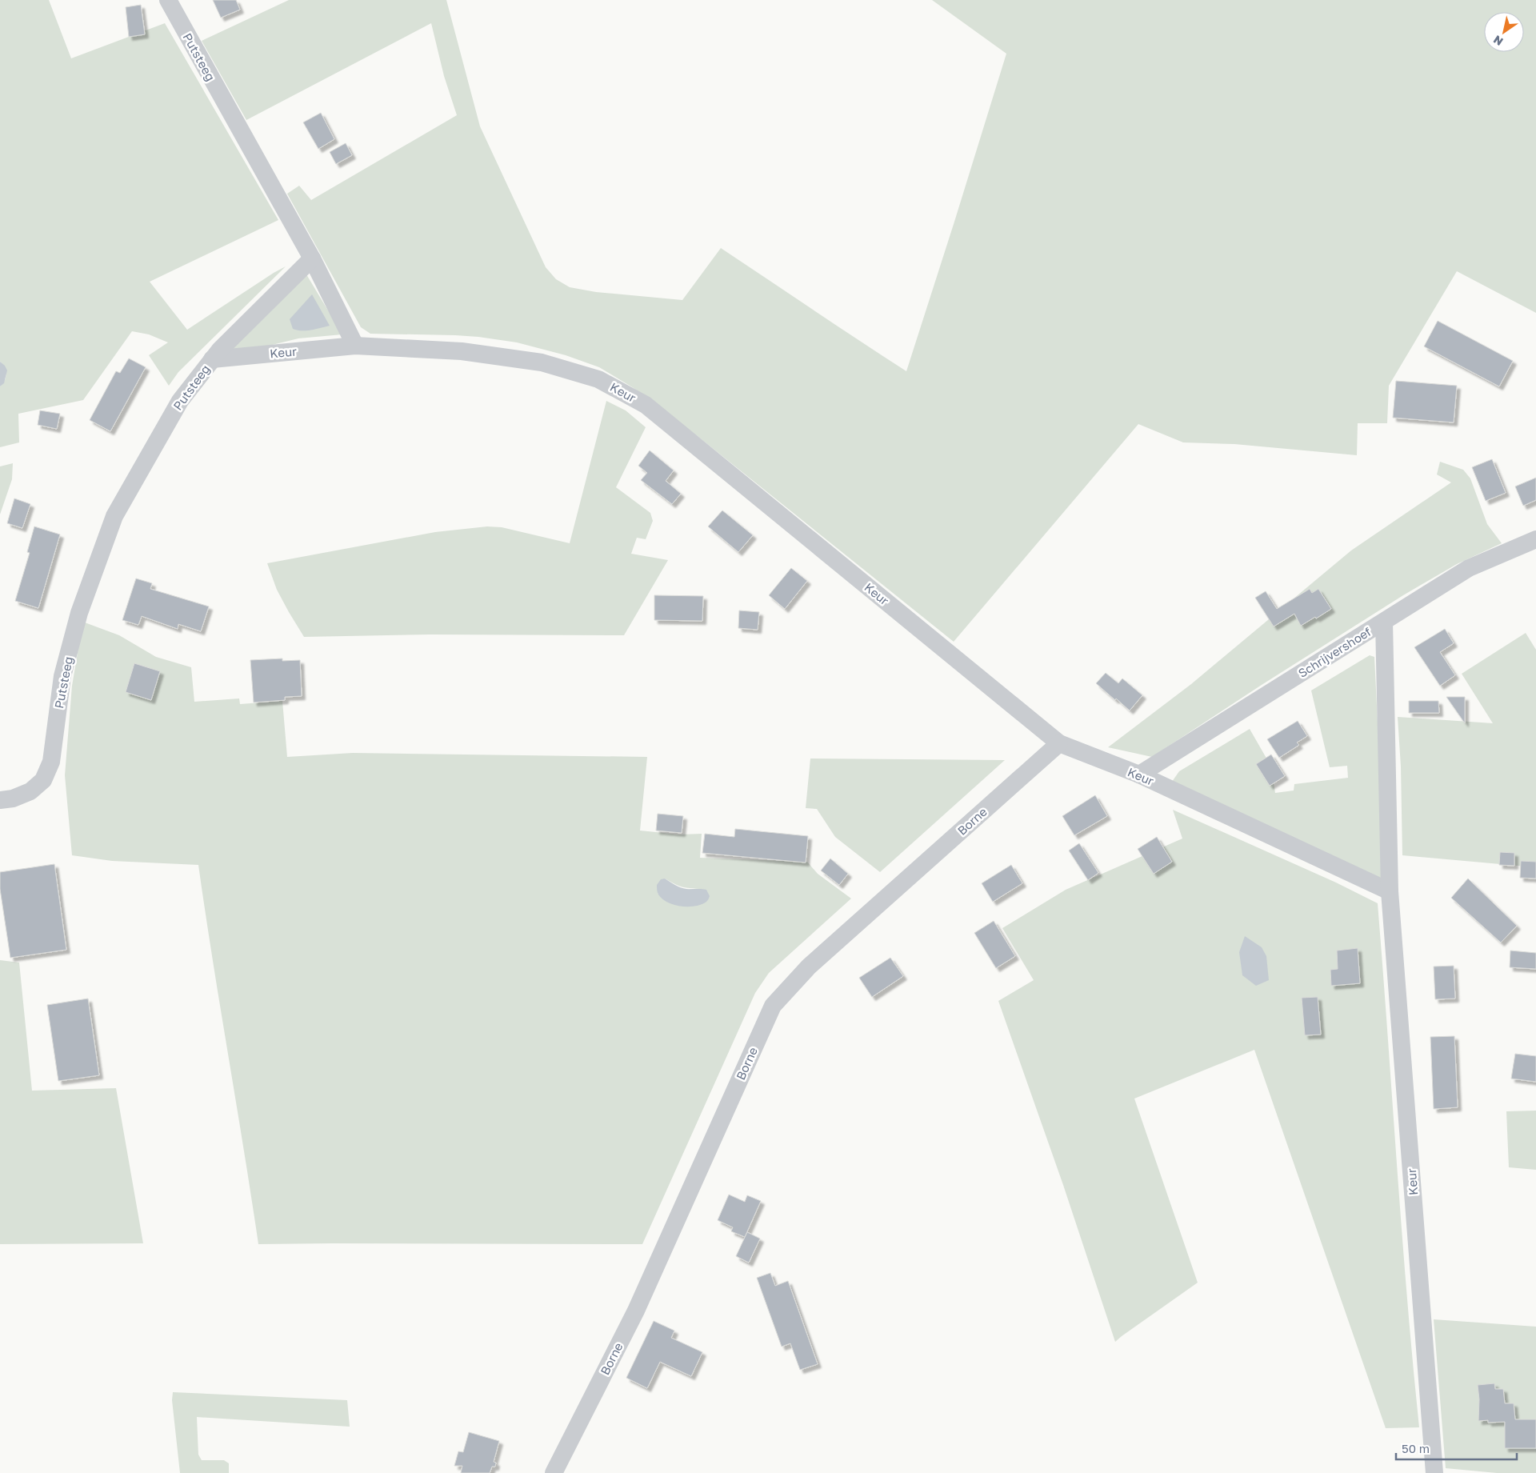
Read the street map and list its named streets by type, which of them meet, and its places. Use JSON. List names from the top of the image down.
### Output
{
  "streets": {
    "street": [
      "Putsteeg",
      "Keur",
      "Schrijvershoef",
      "Borne"
    ]
  },
  "crossings": [
    ["Putsteeg", "Keur"],
    ["Keur", "Schrijvershoef"],
    ["Keur", "Borne"]
  ],
  "scale_bar": "50 m",
  "north": "bottom left"
}
